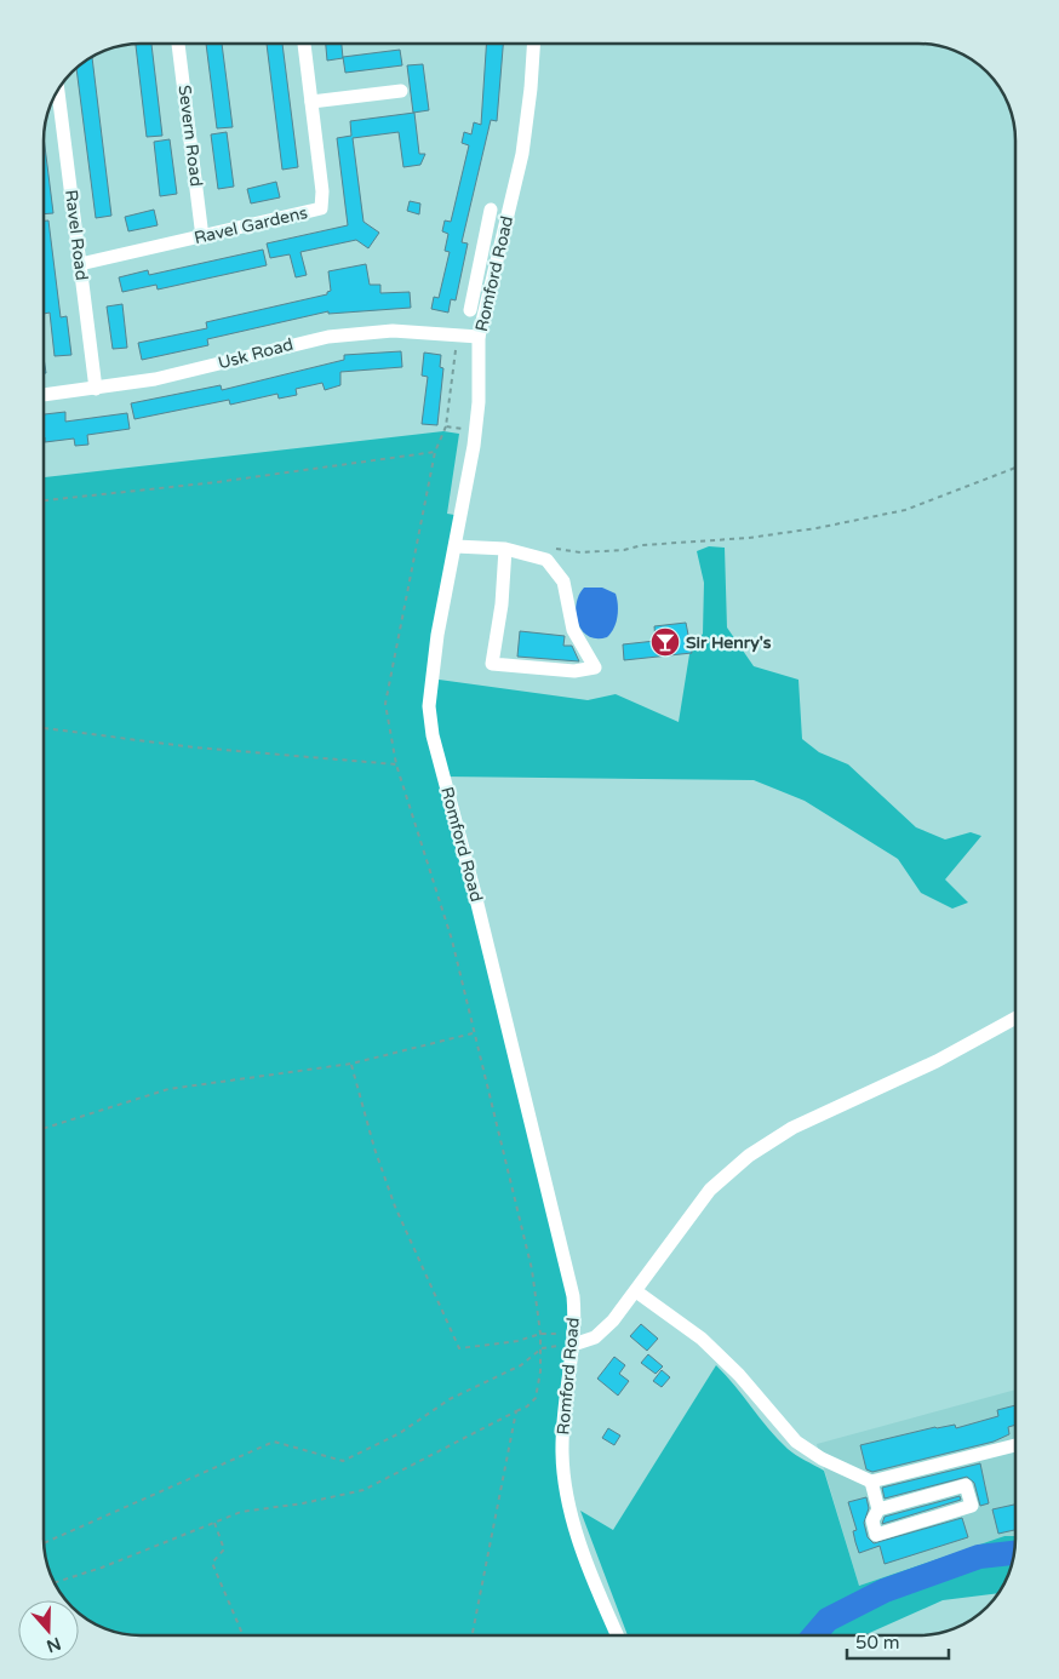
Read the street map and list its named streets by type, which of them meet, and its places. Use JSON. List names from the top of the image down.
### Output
{
  "streets": {
    "street": [
      "Severn Road",
      "Ravel Gardens",
      "Ravel Road",
      "Romford Road",
      "Usk Road"
    ]
  },
  "crossings": [
    ["Severn Road", "Ravel Gardens"],
    ["Ravel Gardens", "Ravel Road"],
    ["Ravel Road", "Usk Road"],
    ["Romford Road", "Usk Road"]
  ],
  "places": {
    "bar": ["Sir Henry's"]
  },
  "scale_bar": "50 m",
  "north": "bottom"
}
